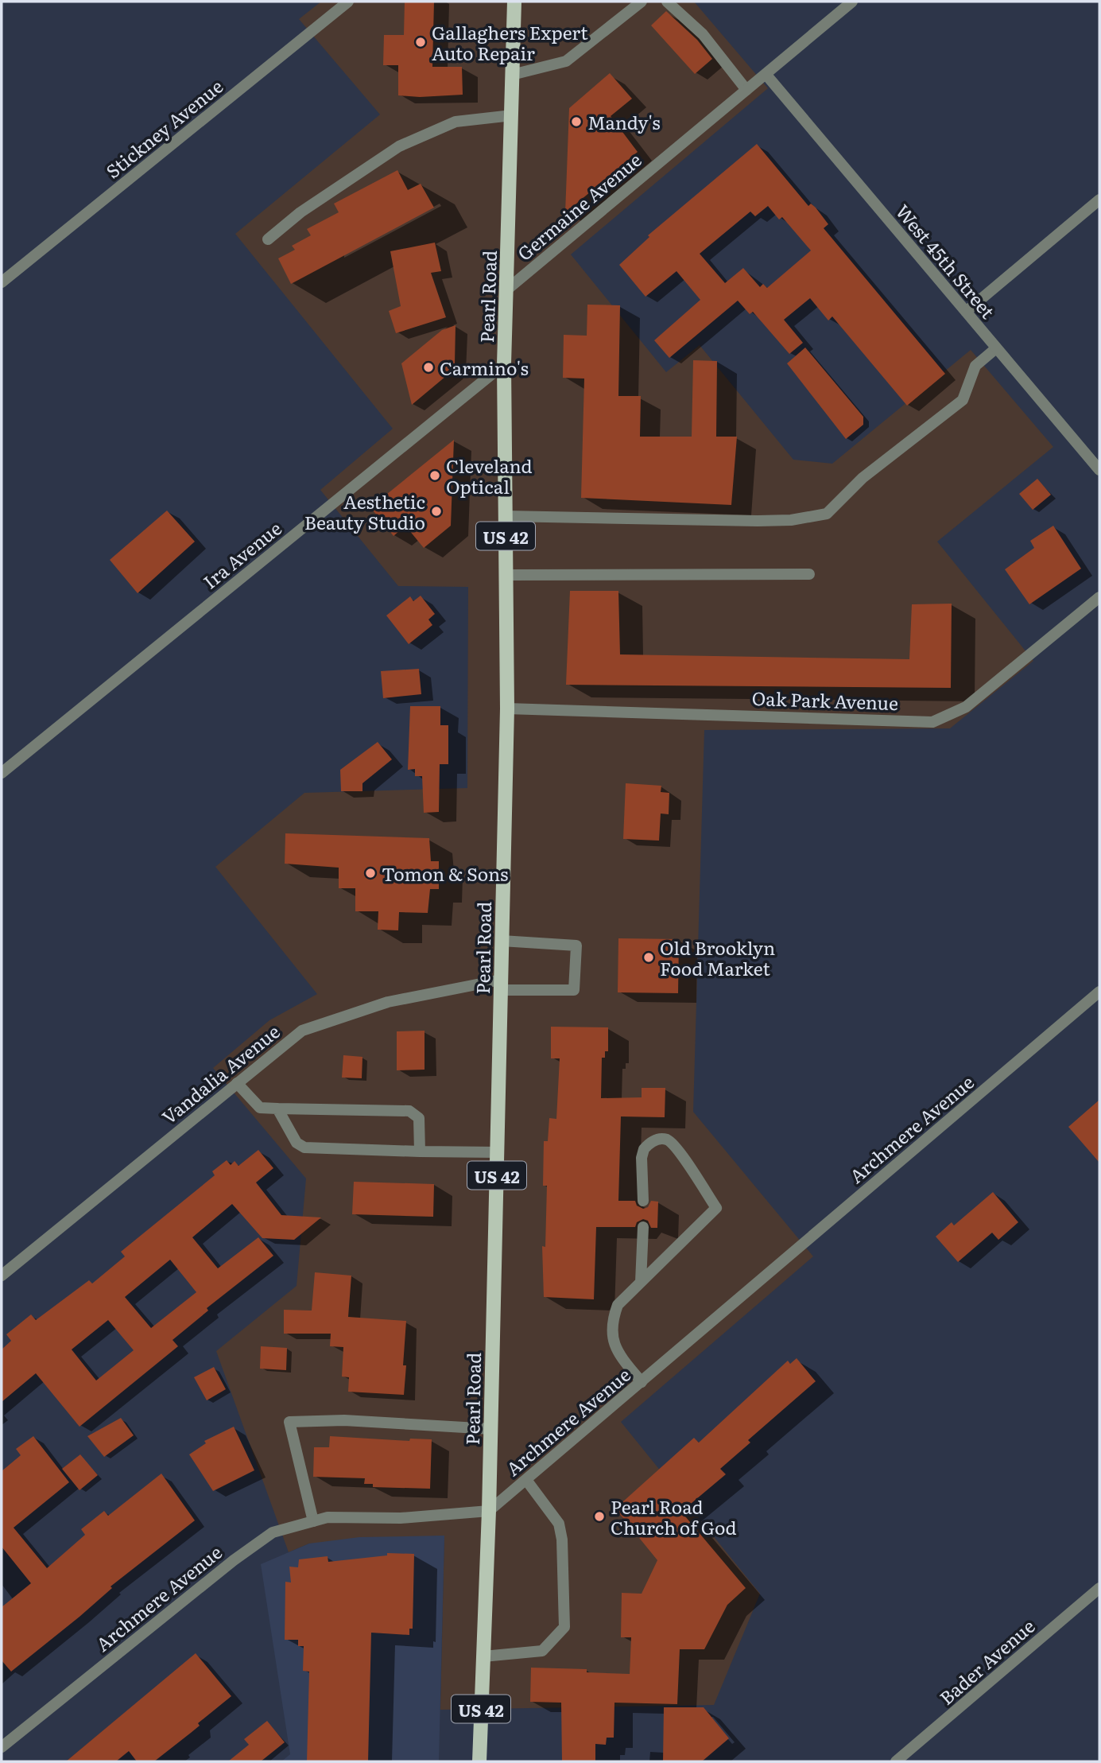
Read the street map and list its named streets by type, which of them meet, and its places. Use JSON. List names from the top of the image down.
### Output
{
  "streets": {
    "main road": ["Pearl Road", "US 42"],
    "street": [
      "Stickney Avenue",
      "Germaine Avenue",
      "West 45th Street",
      "Ira Avenue",
      "Oak Park Avenue",
      "Vandalia Avenue",
      "Archmere Avenue",
      "Bader Avenue"
    ]
  },
  "crossings": [
    ["Germaine Avenue", "West 45th Street"],
    ["Germaine Avenue", "Pearl Road"],
    ["Pearl Road", "Ira Avenue"],
    ["Pearl Road", "Oak Park Avenue"],
    ["Pearl Road", "Vandalia Avenue"],
    ["Pearl Road", "Archmere Avenue"]
  ],
  "places": [
    "Gallaghers Expert Auto Repair",
    "Mandy's",
    "Carmino's",
    "Cleveland Optical",
    "Aesthetic Beauty Studio",
    "Tomon & Sons",
    "Old Brooklyn Food Market",
    "Pearl Road Church of God"
  ]
}
